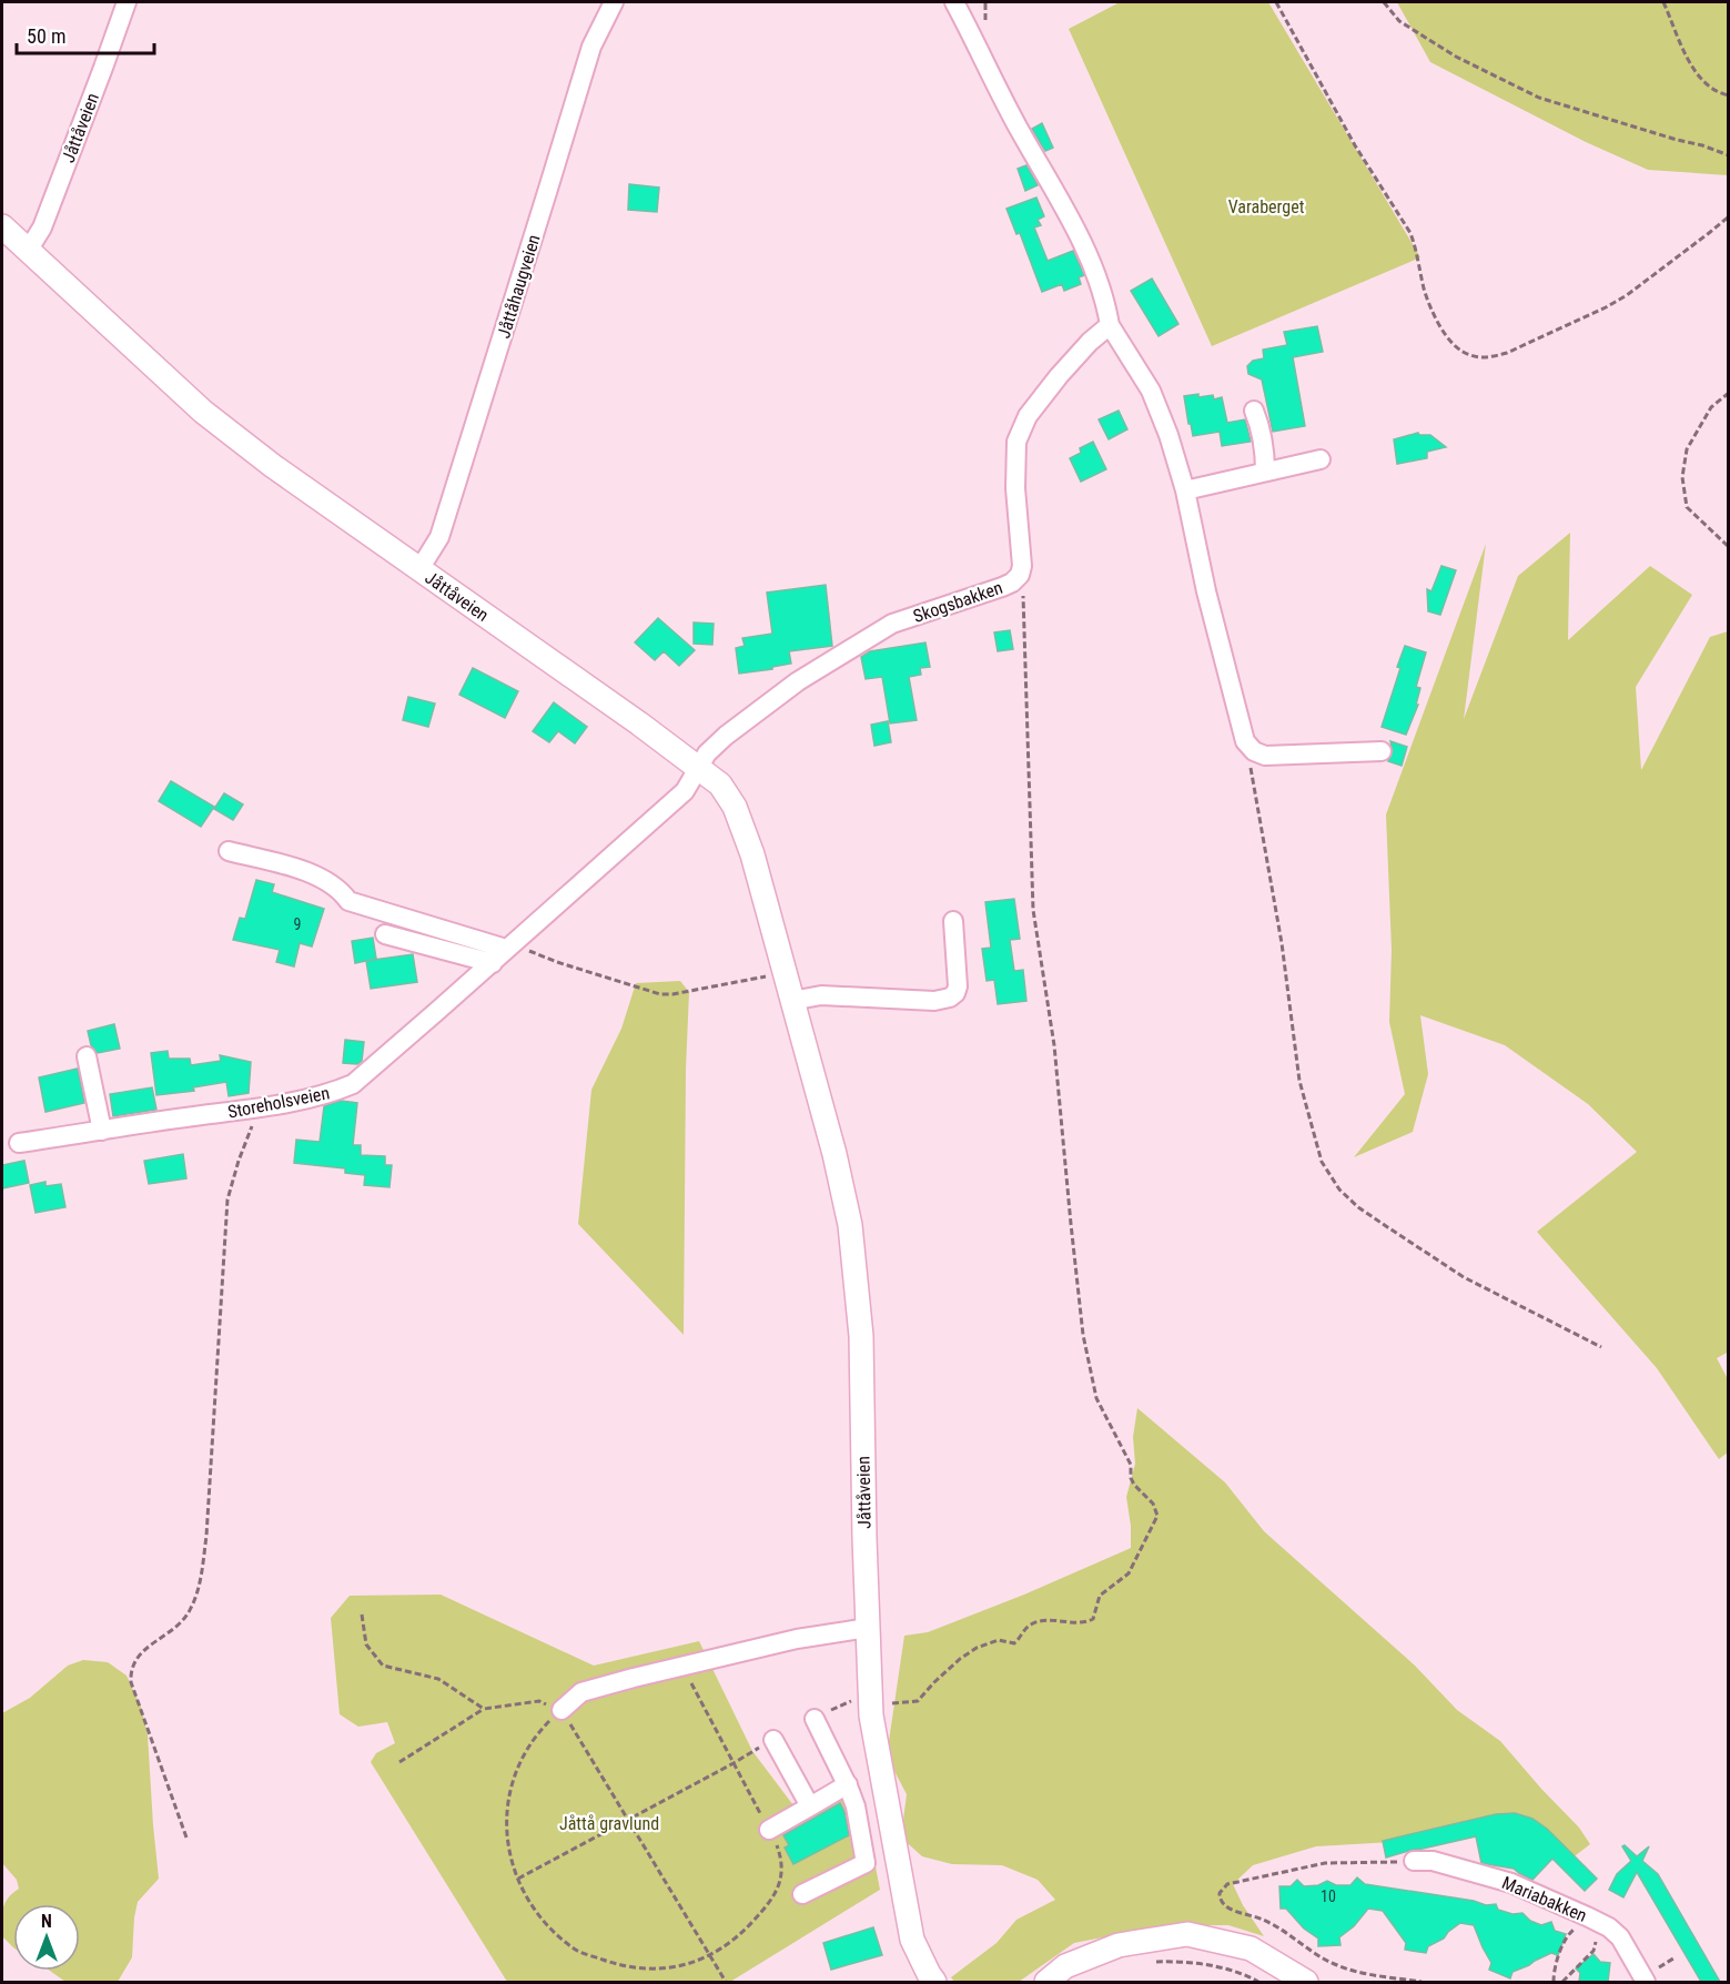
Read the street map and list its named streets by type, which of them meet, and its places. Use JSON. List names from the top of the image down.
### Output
{
  "streets": {
    "main road": ["Jåttåveien"],
    "street": [
      "Jåttåhaugveien",
      "Skogsbakken",
      "Storeholsveien",
      "Mariabakken"
    ]
  },
  "crossings": [
    ["Jåttåveien", "Jåttåhaugveien"],
    ["Jåttåveien", "Skogsbakken"],
    ["Jåttåveien", "Storeholsveien"],
    ["Skogsbakken", "Storeholsveien"]
  ],
  "parks": ["Varaberget", "Jåttå gravlund"],
  "house_numbers": ["9", "10"],
  "scale_bar": "50 m",
  "north": "top"
}
